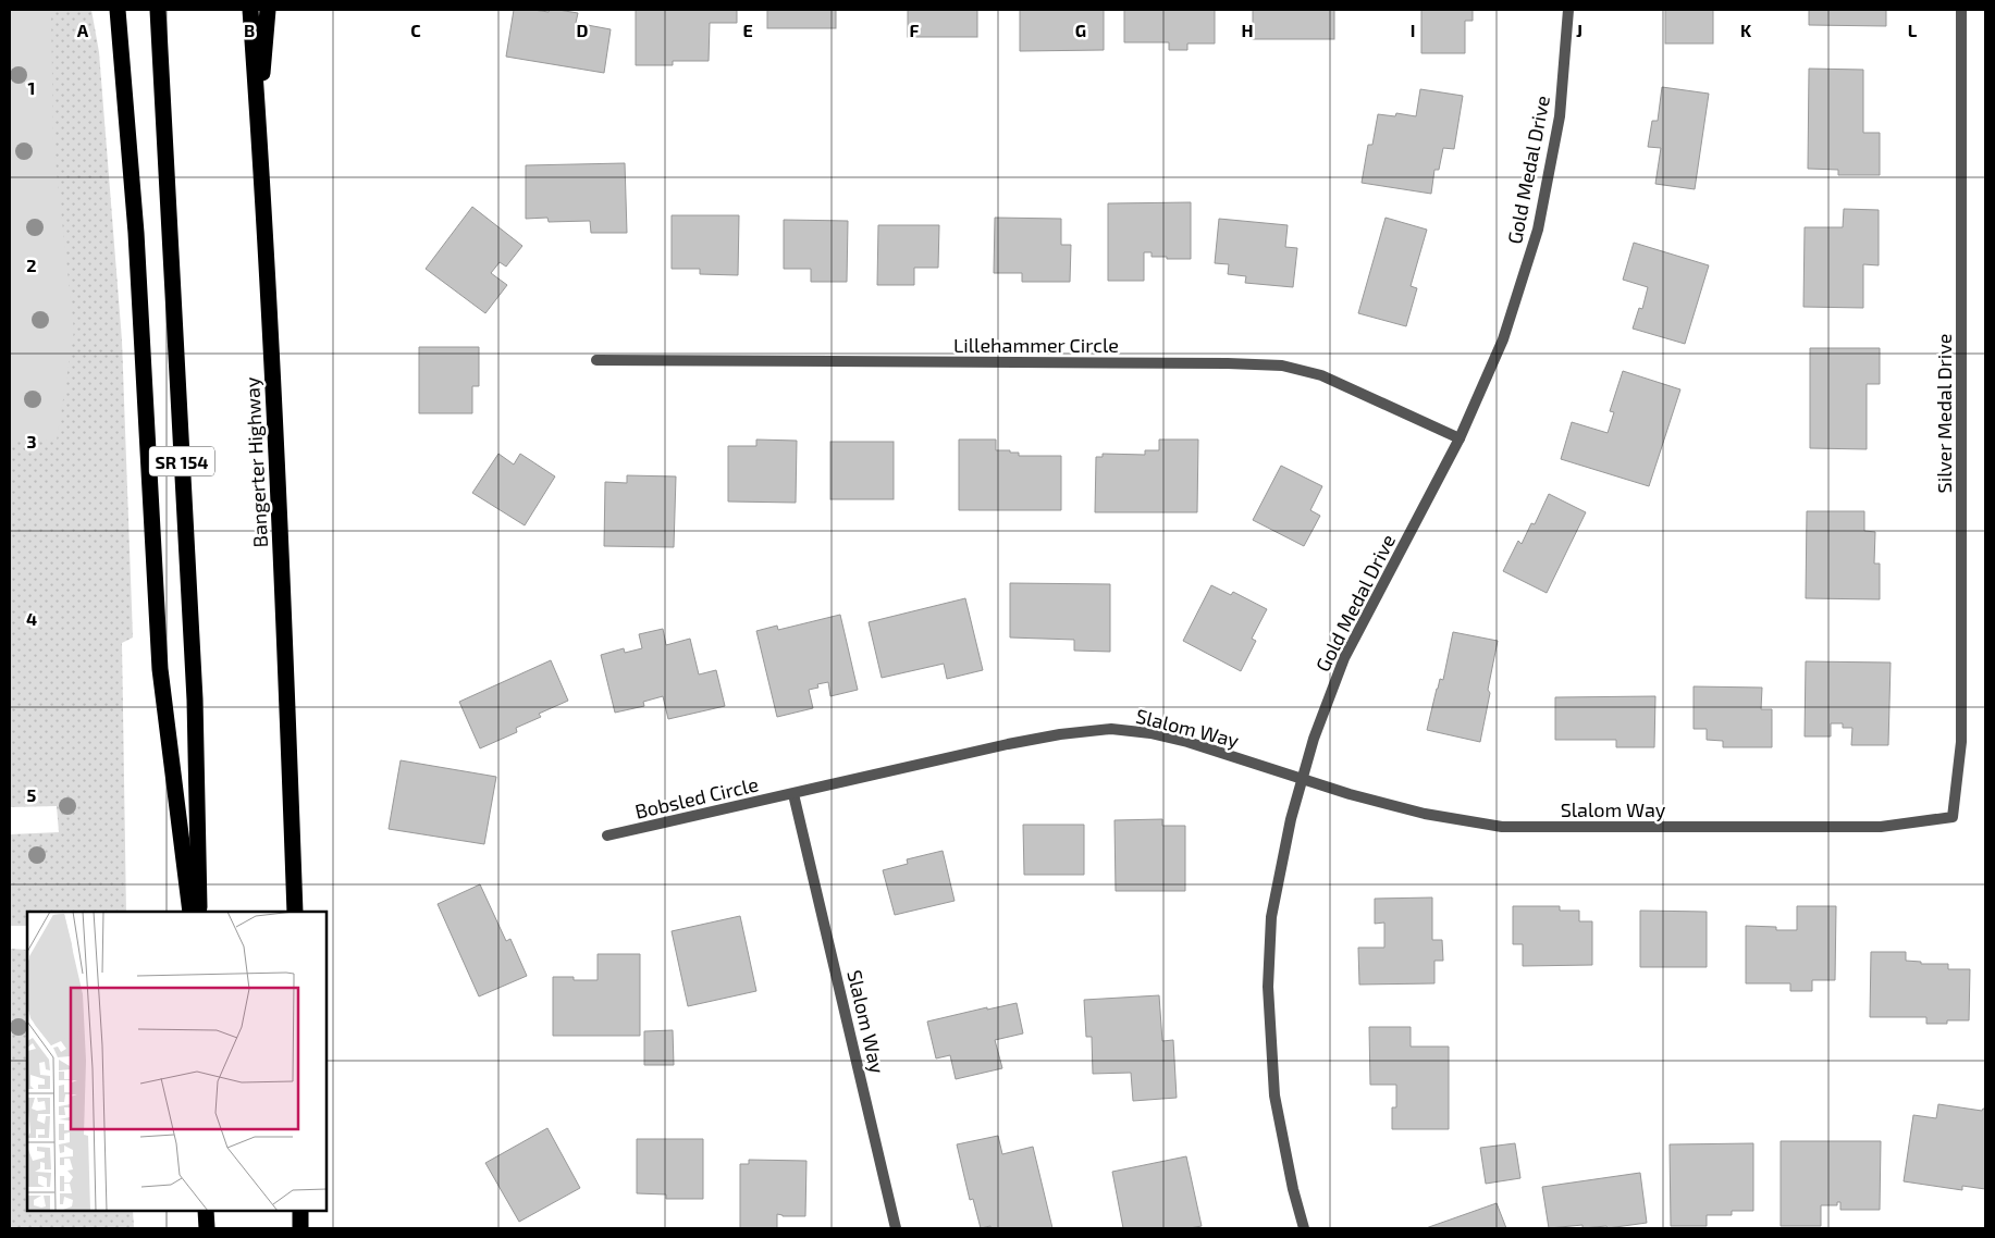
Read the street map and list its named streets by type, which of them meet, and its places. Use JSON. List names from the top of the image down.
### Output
{
  "streets": {
    "highway": ["SR 154", "Bangerter Highway"],
    "street": [
      "Gold Medal Drive",
      "Lillehammer Circle",
      "Silver Medal Drive",
      "Slalom Way",
      "Bobsled Circle"
    ]
  },
  "crossings": [
    ["Gold Medal Drive", "Lillehammer Circle"],
    ["Gold Medal Drive", "Slalom Way"],
    ["Silver Medal Drive", "Slalom Way"],
    ["Slalom Way", "Bobsled Circle"]
  ],
  "grid": {
    "columns": [
      "A",
      "B",
      "C",
      "D",
      "E",
      "F",
      "G",
      "H",
      "I",
      "J",
      "K",
      "L"
    ],
    "rows": [
      "1",
      "2",
      "3",
      "4",
      "5"
    ]
  }
}
